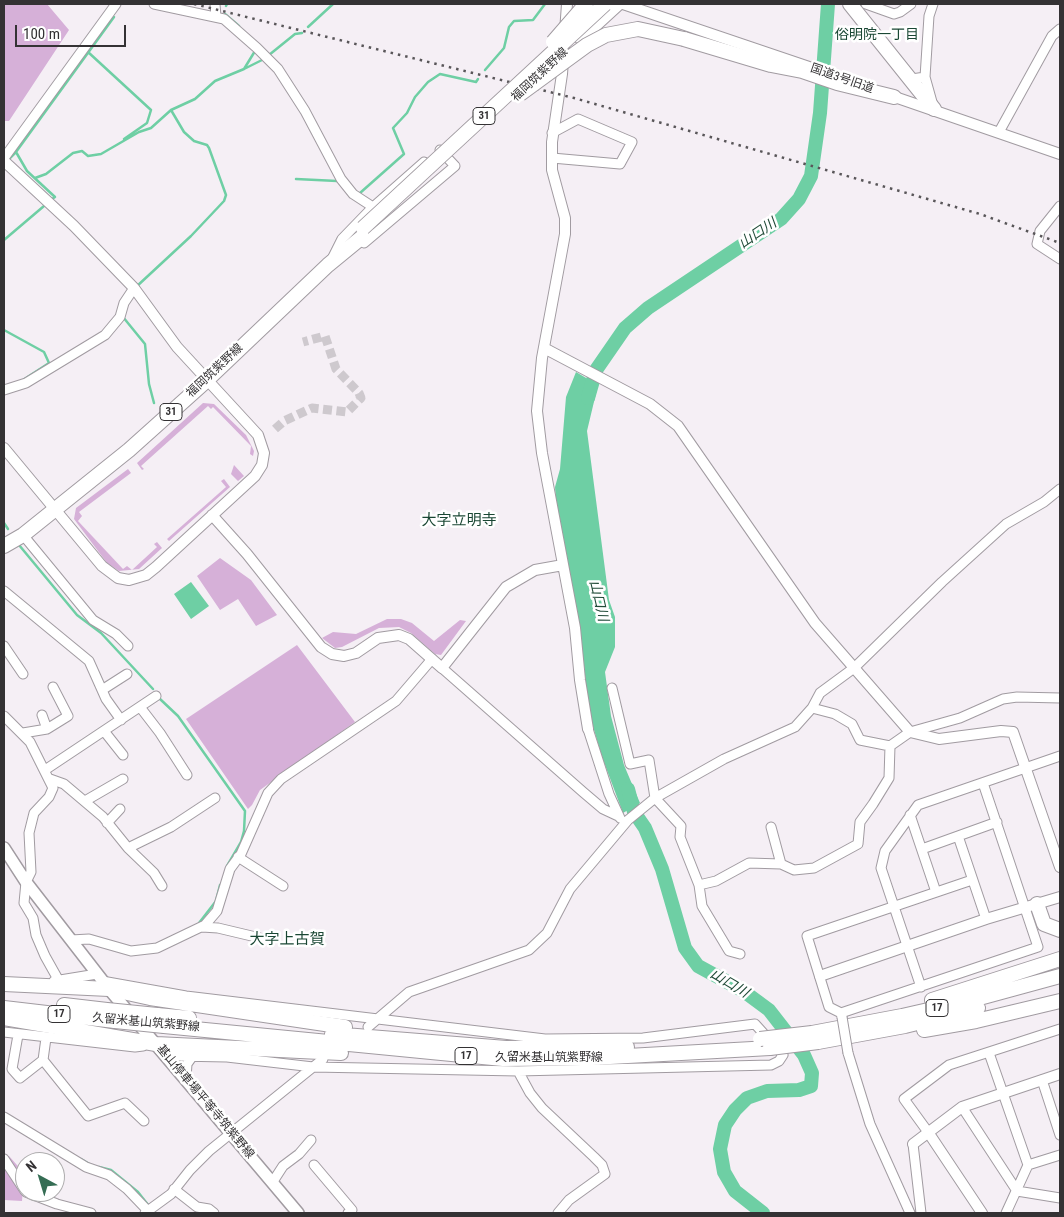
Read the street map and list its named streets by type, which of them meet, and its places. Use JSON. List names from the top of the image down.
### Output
{
  "streets": {
    "main road": [
      "福岡筑紫野線",
      "31",
      "17",
      "久留米基山筑紫野線",
      "基山停車場平等寺筑紫野線"
    ],
    "street": ["国道3号旧道"]
  },
  "districts": ["俗明院一丁目", "大字立明寺", "大字上古賀"],
  "water": ["山口川"],
  "scale_bar": "100 m",
  "north": "top left"
}
